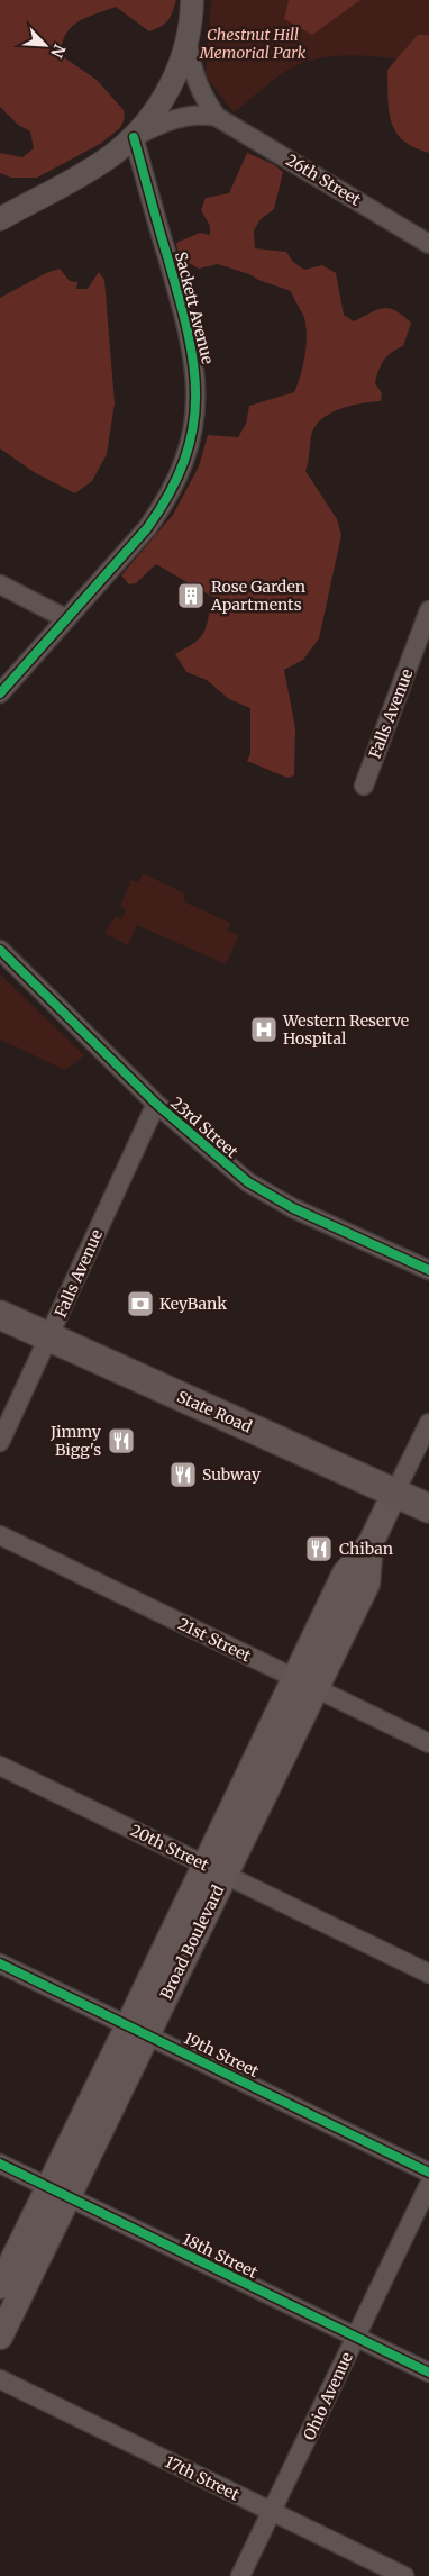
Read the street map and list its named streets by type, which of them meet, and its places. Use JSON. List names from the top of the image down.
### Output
{
  "streets": {
    "main road": ["State Road", "Broad Boulevard"],
    "street": [
      "26th Street",
      "Sackett Avenue",
      "Falls Avenue",
      "23rd Street",
      "21st Street",
      "20th Street",
      "19th Street",
      "18th Street",
      "Ohio Avenue",
      "17th Street"
    ]
  },
  "crossings": [
    ["26th Street", "Sackett Avenue"],
    ["Falls Avenue", "23rd Street"],
    ["Falls Avenue", "State Road"],
    ["State Road", "Broad Boulevard"],
    ["21st Street", "Broad Boulevard"],
    ["20th Street", "Broad Boulevard"],
    ["Broad Boulevard", "19th Street"],
    ["Broad Boulevard", "18th Street"],
    ["18th Street", "Ohio Avenue"],
    ["Ohio Avenue", "17th Street"]
  ],
  "parks": ["Chestnut Hill Memorial Park"],
  "places": {
    "building": ["Rose Garden Apartments"],
    "hospital": ["Western Reserve Hospital"],
    "bank": ["KeyBank"],
    "restaurant": ["Jimmy Bigg's", "Subway", "Chiban"]
  },
  "north": "bottom right"
}
